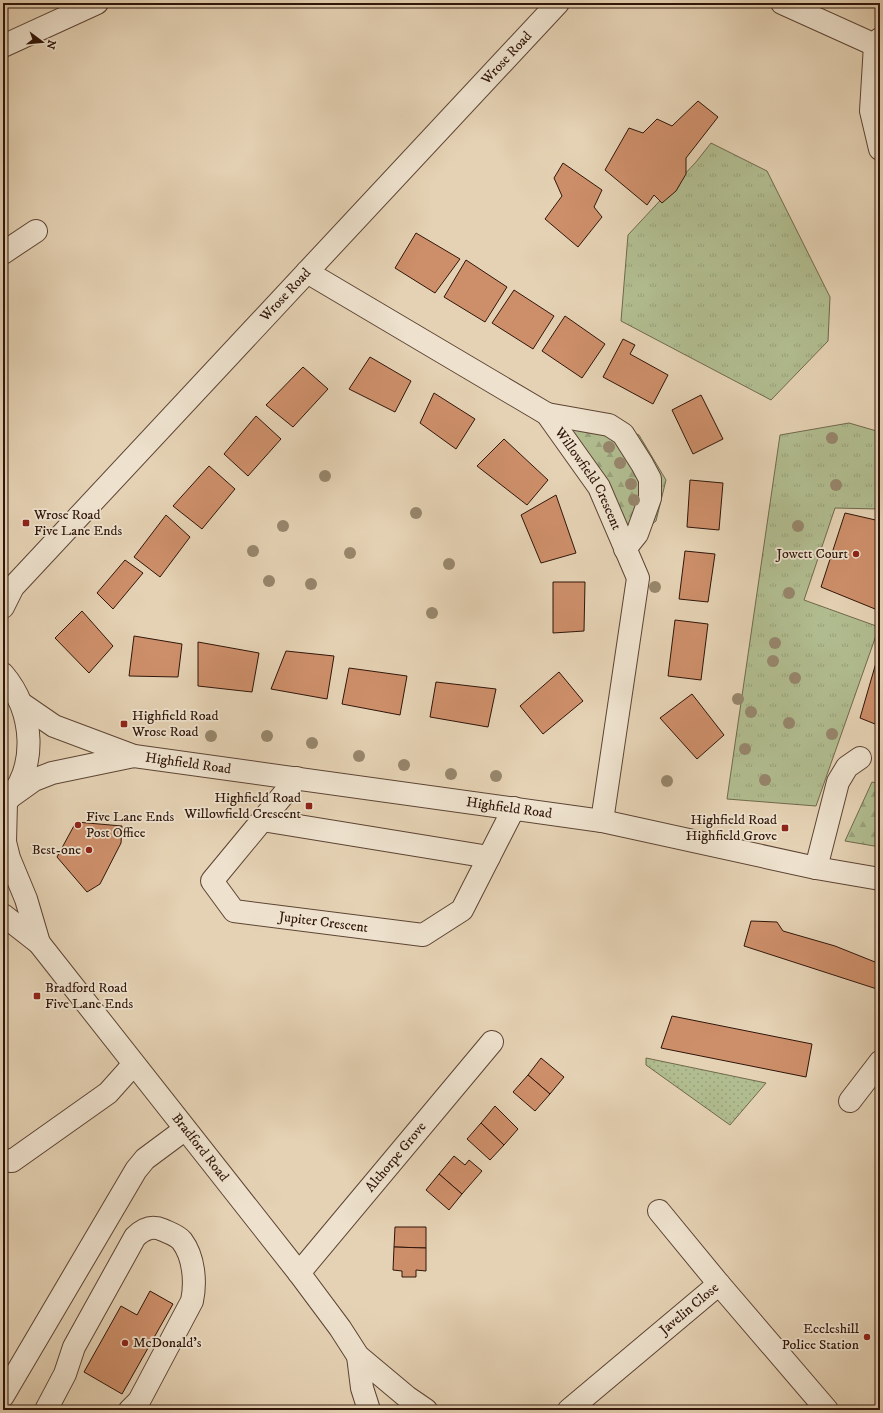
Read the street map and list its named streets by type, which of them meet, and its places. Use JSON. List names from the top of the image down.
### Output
{
  "streets": {
    "street": [
      "Wrose Road",
      "Willowfield Crescent",
      "Highfield Road",
      "Jupiter Crescent",
      "Bradford Road",
      "Althorpe Grove",
      "Javelin Close"
    ]
  },
  "crossings": [
    ["Wrose Road", "Willowfield Crescent"],
    ["Willowfield Crescent", "Highfield Road"],
    ["Highfield Road", "Jupiter Crescent"],
    ["Highfield Road", "Bradford Road"],
    ["Bradford Road", "Althorpe Grove"]
  ],
  "places": {
    "transit": [
      "Wrose Road Five Lane Ends",
      "Highfield Road Wrose Road",
      "Highfield Road Willowfield Crescent",
      "Highfield Road Highfield Grove",
      "Bradford Road Five Lane Ends"
    ],
    "other": [
      "Jowett Court",
      "Five Lane Ends Post Office",
      "Best-one",
      "Eccleshill Police Station",
      "McDonald's"
    ]
  },
  "north": "right"
}
